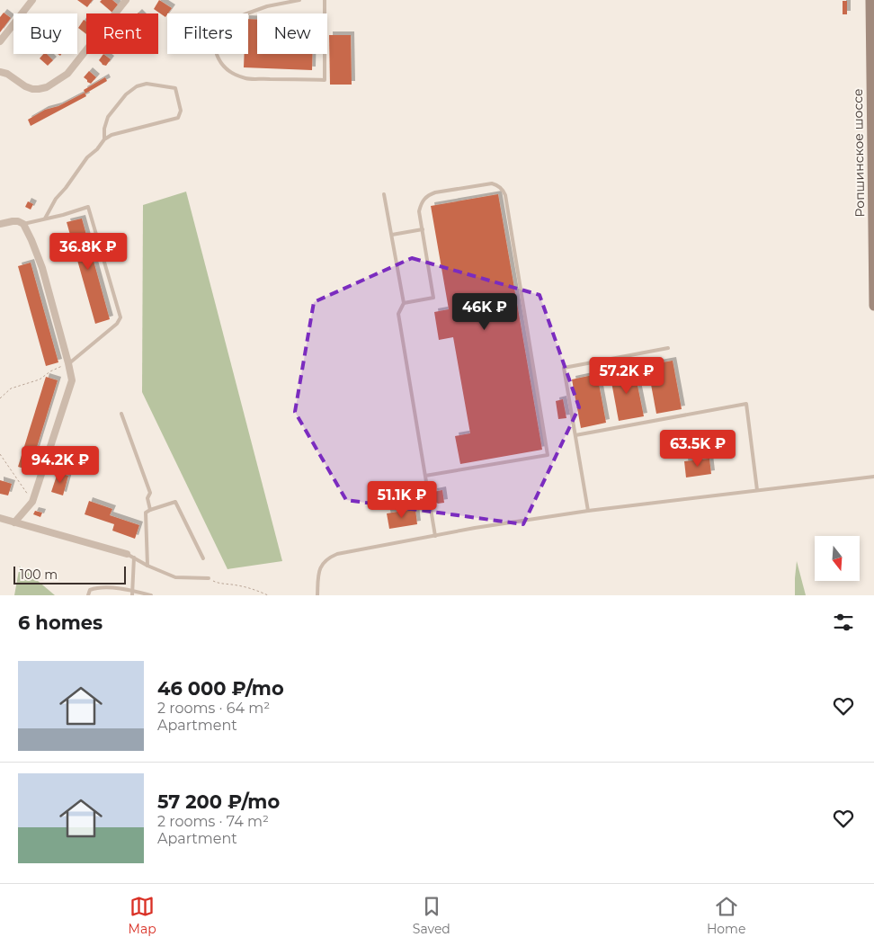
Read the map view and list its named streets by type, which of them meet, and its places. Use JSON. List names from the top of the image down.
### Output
{
  "streets": {
    "main road": ["Ропшинское шоссе"]
  },
  "scale_bar": "100 m",
  "north": "bottom",
  "page": {
    "chip": [
      "Buy",
      "Rent",
      "Filters",
      "New"
    ],
    "price": [
      "36.8K ₽",
      "46K ₽",
      "57.2K ₽",
      "63.5K ₽",
      "94.2K ₽",
      "51.1K ₽"
    ],
    "scale": "100 m",
    "heading": "6 homes",
    "list": [
      {
        "name": "46 000 ₽/mo",
        "note": "2 rooms · 64 m² · Apartment"
      },
      {
        "name": "57 200 ₽/mo",
        "note": "2 rooms · 74 m² · Apartment"
      }
    ],
    "tabs": ["Map", "Saved", "Home"]
  }
}
